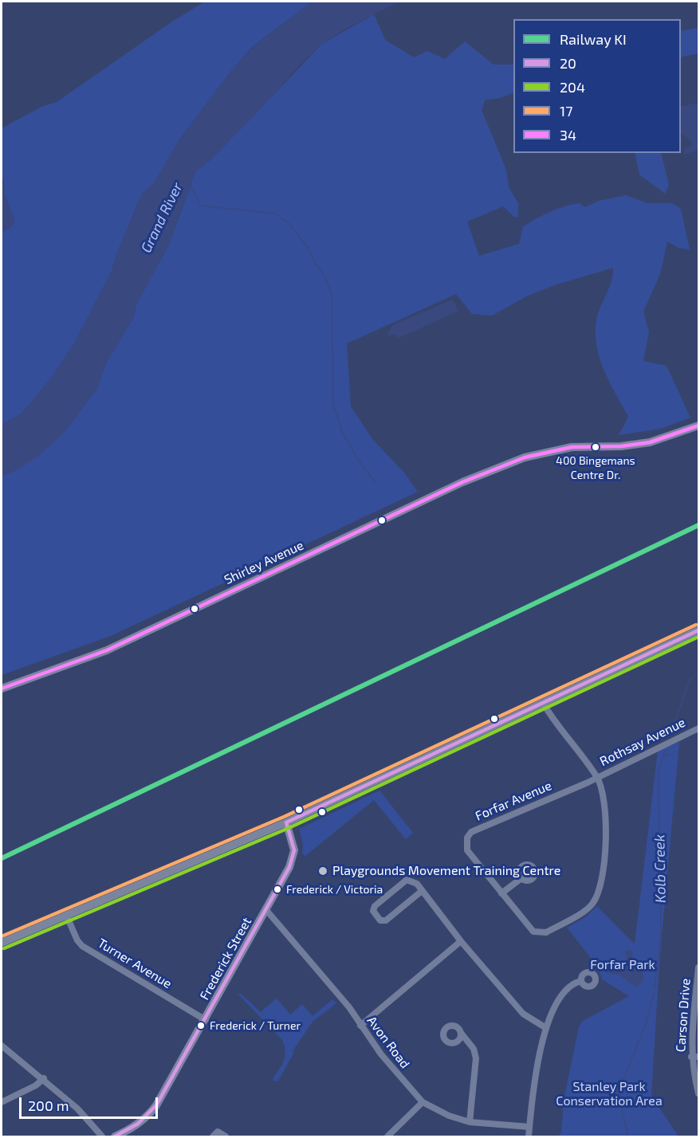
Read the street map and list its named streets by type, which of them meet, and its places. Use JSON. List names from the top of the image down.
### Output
{
  "streets": {
    "main road": ["Shirley Avenue", "Frederick Street"],
    "street": [
      "Rothsay Avenue",
      "Forfar Avenue",
      "Turner Avenue",
      "Carson Drive",
      "Avon Road"
    ]
  },
  "crossings": [
    ["Rothsay Avenue", "Forfar Avenue"],
    ["Frederick Street", "Turner Avenue"],
    ["Frederick Street", "Avon Road"]
  ],
  "water": ["Grand River", "Kolb Creek"],
  "parks": ["Forfar Park", "Stanley Park Conservation Area"],
  "places": [
    "400 Bingemans Centre Dr.",
    "Playgrounds Movement Training Centre",
    "Frederick / Victoria",
    "Frederick / Turner"
  ],
  "lines": [
    "transit line 34",
    "rail line KI",
    "transit line 17",
    "transit line 20",
    "transit line 204"
  ],
  "legend": [
    "Railway KI",
    "20",
    "204",
    "17",
    "34"
  ],
  "scale_bar": "200 m"
}
